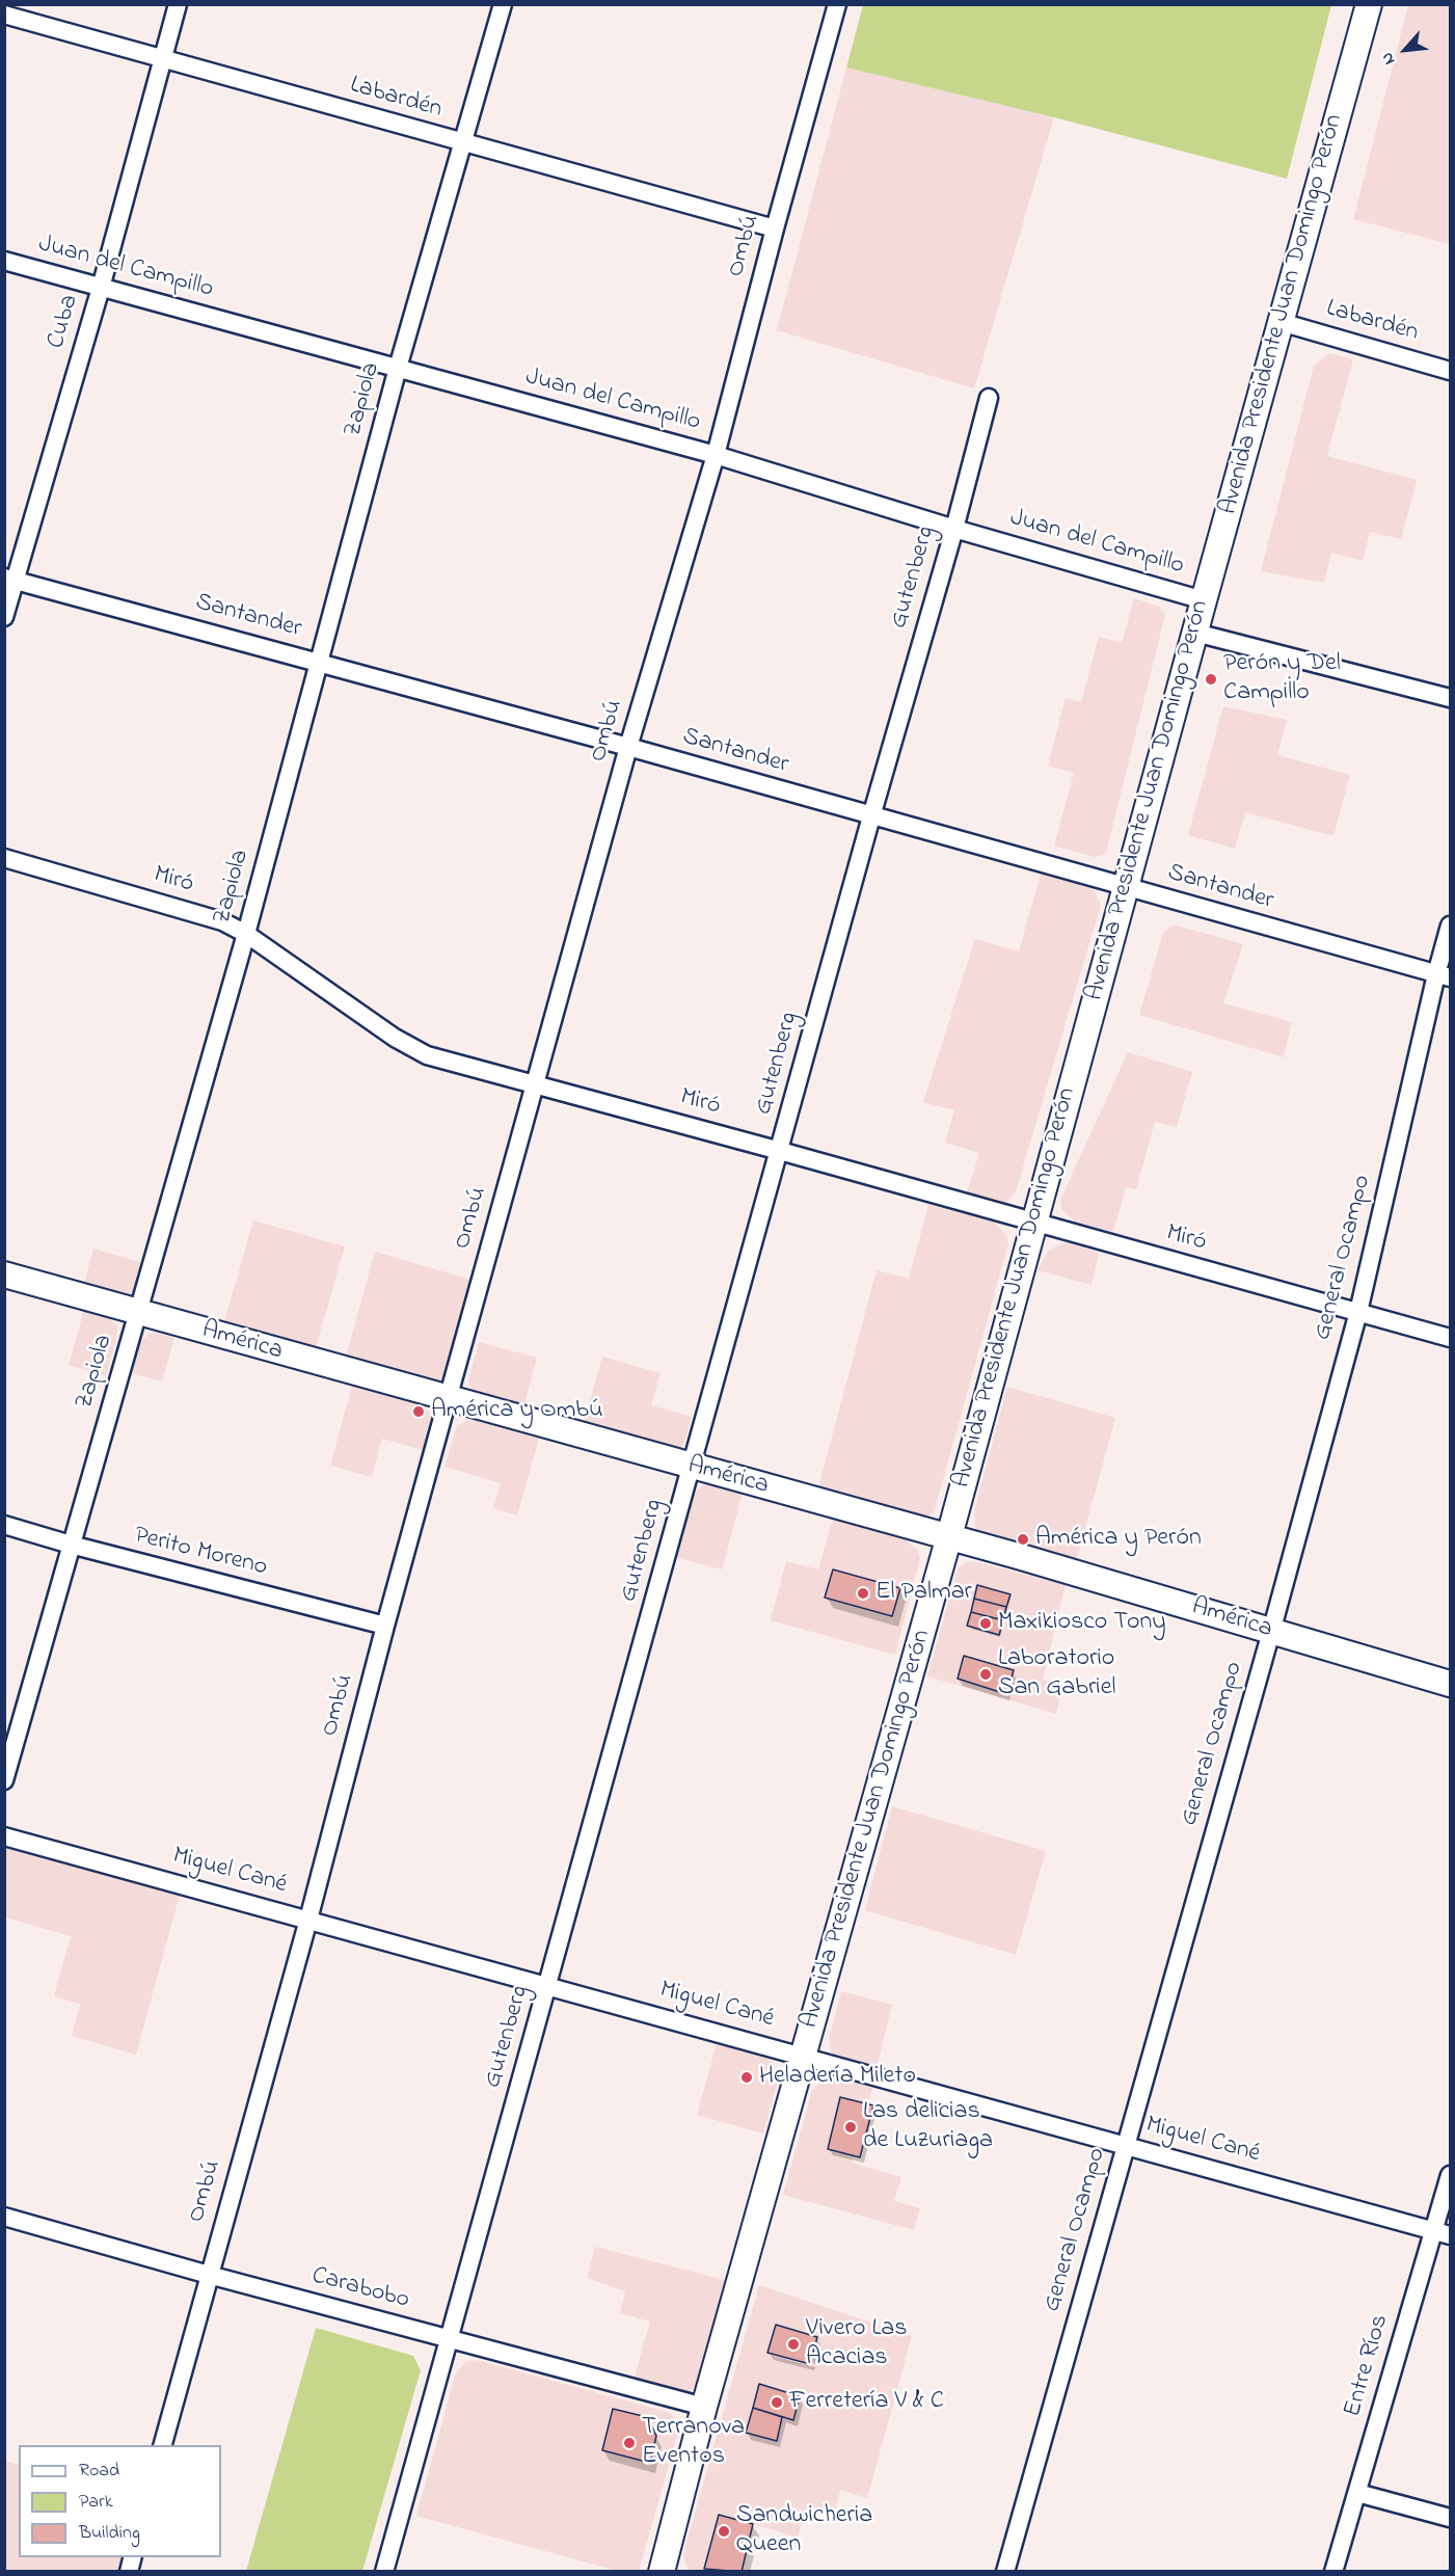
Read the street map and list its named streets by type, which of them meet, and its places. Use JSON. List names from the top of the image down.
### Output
{
  "streets": {
    "main road": ["Avenida Presidente Juan Domingo Perón", "América"],
    "street": [
      "Labardén",
      "Ombú",
      "Juan del Campillo",
      "Cuba",
      "Zapiola",
      "Gutenberg",
      "Santander",
      "Miró",
      "General Ocampo",
      "Perito Moreno",
      "Miguel Cané",
      "Carabobo",
      "Entre Ríos"
    ]
  },
  "crossings": [
    ["Labardén", "Ombú"],
    ["Labardén", "Avenida Presidente Juan Domingo Perón"],
    ["Labardén", "Cuba"],
    ["Labardén", "Zapiola"],
    ["Ombú", "Juan del Campillo"],
    ["Ombú", "Santander"],
    ["Ombú", "Miró"],
    ["Ombú", "América"],
    ["Ombú", "Perito Moreno"],
    ["Ombú", "Miguel Cané"],
    ["Ombú", "Carabobo"],
    ["Juan del Campillo", "Avenida Presidente Juan Domingo Perón"],
    ["Juan del Campillo", "Cuba"],
    ["Juan del Campillo", "Zapiola"],
    ["Juan del Campillo", "Gutenberg"],
    ["Avenida Presidente Juan Domingo Perón", "Santander"],
    ["Avenida Presidente Juan Domingo Perón", "Miró"],
    ["Avenida Presidente Juan Domingo Perón", "América"],
    ["Avenida Presidente Juan Domingo Perón", "Miguel Cané"],
    ["Avenida Presidente Juan Domingo Perón", "Carabobo"],
    ["Cuba", "Santander"],
    ["Zapiola", "Santander"],
    ["Zapiola", "Miró"],
    ["Zapiola", "América"],
    ["Zapiola", "Perito Moreno"],
    ["Gutenberg", "Santander"],
    ["Gutenberg", "Miró"],
    ["Gutenberg", "América"],
    ["Gutenberg", "Miguel Cané"],
    ["Gutenberg", "Carabobo"],
    ["Santander", "General Ocampo"],
    ["Miró", "General Ocampo"],
    ["General Ocampo", "América"],
    ["General Ocampo", "Miguel Cané"],
    ["Miguel Cané", "Entre Ríos"]
  ],
  "places": [
    "Perón y Del Campillo",
    "América y Ombú",
    "América y Perón",
    "El Palmar",
    "Maxikiosco Tony",
    "Laboratorio San Gabriel",
    "Heladería Mileto",
    "Las delicias de Luzuriaga",
    "Vivero Las Acacias",
    "Ferretería V & C",
    "Terranova Eventos",
    "Sandwicheria Queen"
  ],
  "legend": ["Road", "Park", "Building"],
  "north": "bottom left"
}
